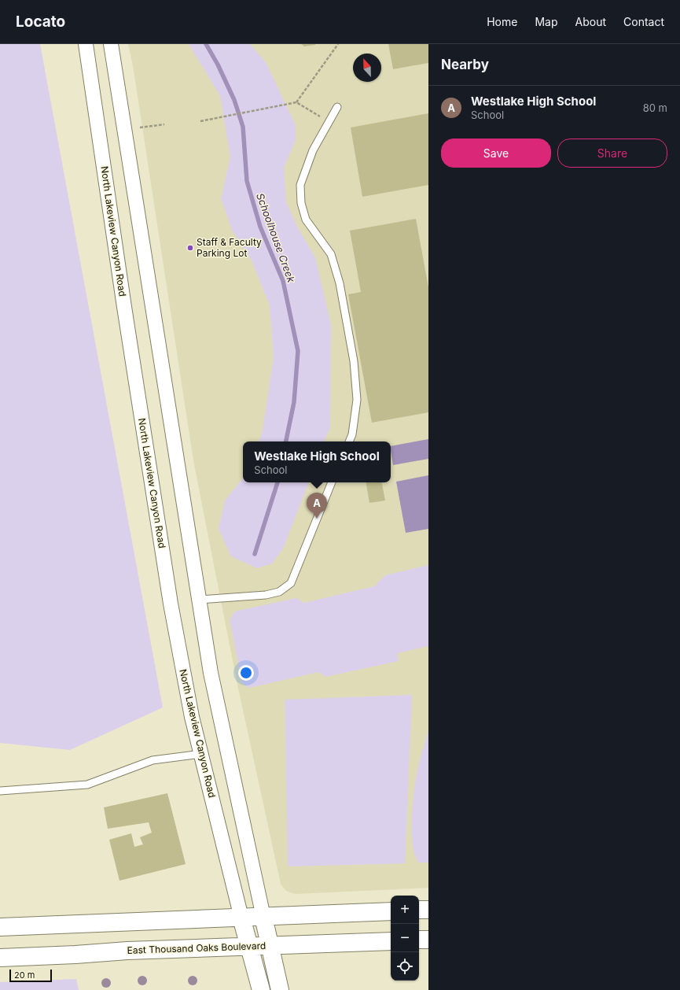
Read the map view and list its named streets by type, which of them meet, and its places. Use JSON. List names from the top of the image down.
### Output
{
  "streets": {
    "main road": ["East Thousand Oaks Boulevard"],
    "street": ["North Lakeview Canyon Road"]
  },
  "water": ["Schoolhouse Creek"],
  "places": ["Staff & Faculty Parking Lot"],
  "scale_bar": "20 m",
  "north": "top",
  "page": {
    "header": "Locato",
    "nav": [
      "Home",
      "Map",
      "About",
      "Contact"
    ],
    "heading": "Nearby",
    "list": [
      {
        "mark": "A",
        "name": "Westlake High School",
        "note": "School",
        "value": "80 m"
      }
    ],
    "buttons": ["Save", "Share"],
    "popup": ["Westlake High School", "School"],
    "pins": "A",
    "map_buttons": ["+", "−"],
    "scale": "20 m"
  }
}
